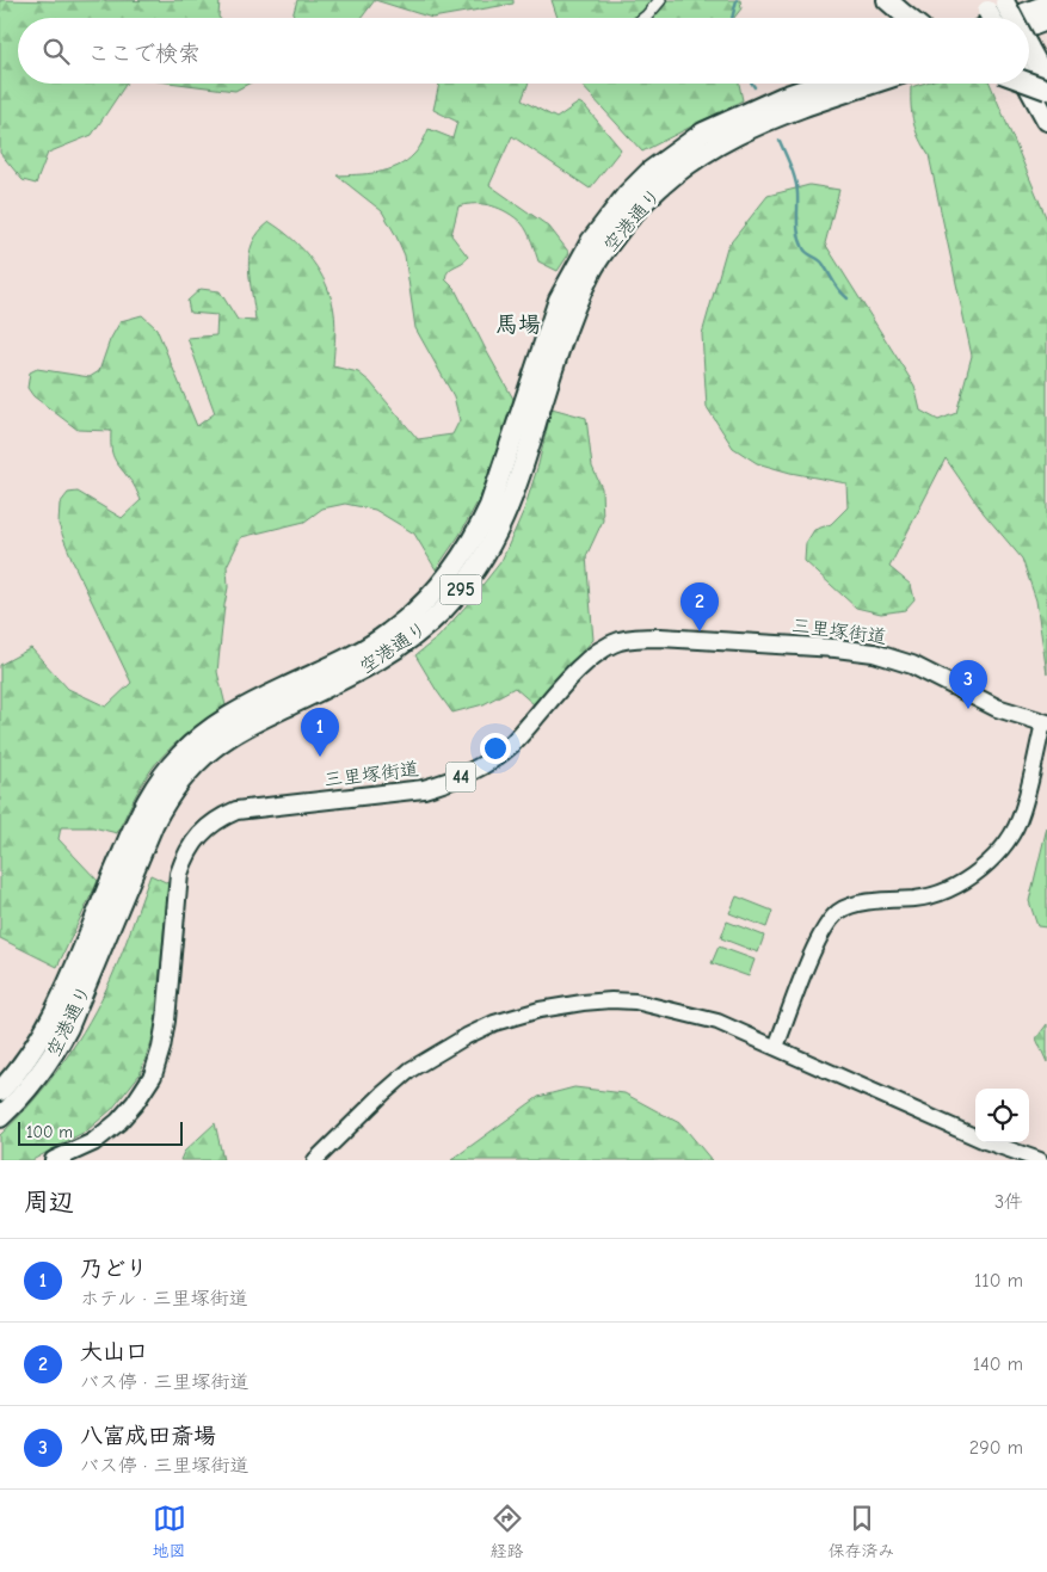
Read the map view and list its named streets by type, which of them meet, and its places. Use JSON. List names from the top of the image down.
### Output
{
  "streets": {
    "highway": ["空港通り", "295"],
    "main road": ["三里塚街道", "44"]
  },
  "districts": ["馬場"],
  "scale_bar": "100 m",
  "page": {
    "search": "ここで検索",
    "pins": ["2", "3", "1"],
    "scale": "100 m",
    "heading": ["周辺", "3件"],
    "list": [
      {
        "mark": "1",
        "name": "乃どり",
        "note": "ホテル · 三里塚街道",
        "value": "110 m"
      },
      {
        "mark": "2",
        "name": "大山口",
        "note": "バス停 · 三里塚街道",
        "value": "140 m"
      },
      {
        "mark": "3",
        "name": "八富成田斎場",
        "note": "バス停 · 三里塚街道",
        "value": "290 m"
      }
    ],
    "nav": ["地図", "経路", "保存済み"]
  }
}
